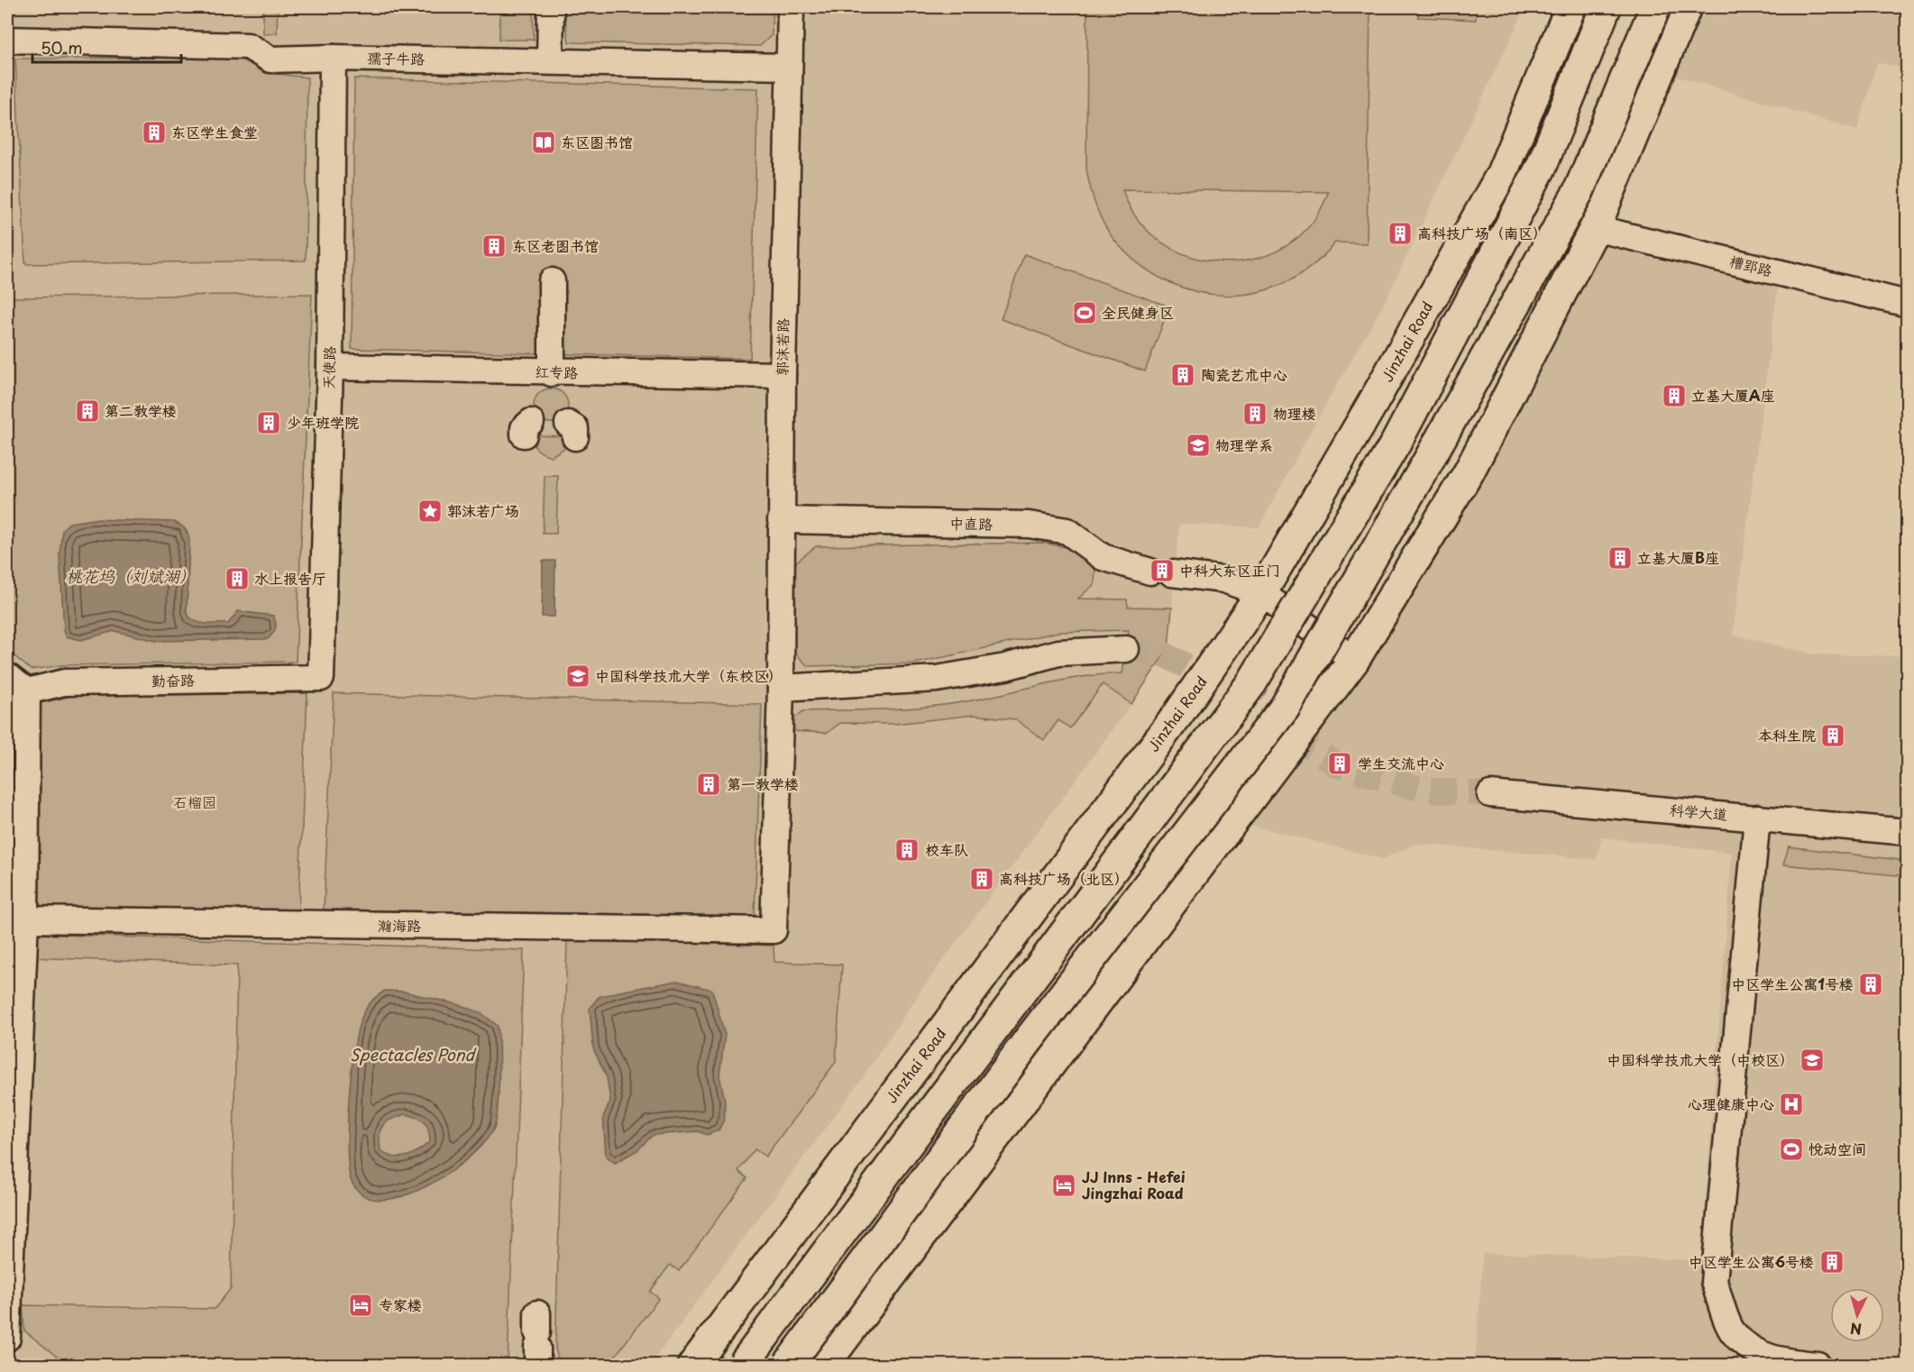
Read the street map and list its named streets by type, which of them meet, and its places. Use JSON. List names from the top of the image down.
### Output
{
  "streets": {
    "highway": ["Jinzhai Road"],
    "street": [
      "孺子牛路",
      "槽郢路",
      "郭沫若路",
      "天使路",
      "红专路",
      "中直路",
      "勤奋路",
      "科学大道",
      "瀚海路"
    ]
  },
  "crossings": [
    ["孺子牛路", "郭沫若路"],
    ["孺子牛路", "天使路"],
    ["Jinzhai Road", "中直路"],
    ["郭沫若路", "红专路"],
    ["郭沫若路", "中直路"],
    ["郭沫若路", "瀚海路"],
    ["天使路", "红专路"],
    ["天使路", "勤奋路"]
  ],
  "water": ["桃花坞（刘斌湖）", "Spectacles Pond"],
  "parks": ["石榴园"],
  "places": {
    "building": [
      "东区学生食堂",
      "高科技广场（南区）",
      "东区老图书馆",
      "陶瓷艺术中心",
      "立基大厦A座",
      "第二教学楼",
      "物理楼",
      "少年班学院",
      "立基大厦B座",
      "中科大东区正门",
      "水上报告厅",
      "本科生院",
      "学生交流中心",
      "第一教学楼",
      "校车队",
      "高科技广场（北区）",
      "中区学生公寓1号楼",
      "中区学生公寓6号楼"
    ],
    "library": ["东区图书馆"],
    "sports": ["全民健身区", "悦动空间"],
    "school or university": ["物理学系", "中国科学技术大学（东校区）", "中国科学技术大学（中校区）"],
    "place": ["郭沫若广场"],
    "hospital": ["心理健康中心"],
    "hotel": ["JJ Inns - Hefei Jingzhai Road", "专家楼"]
  },
  "scale_bar": "50 m",
  "north": "bottom"
}
